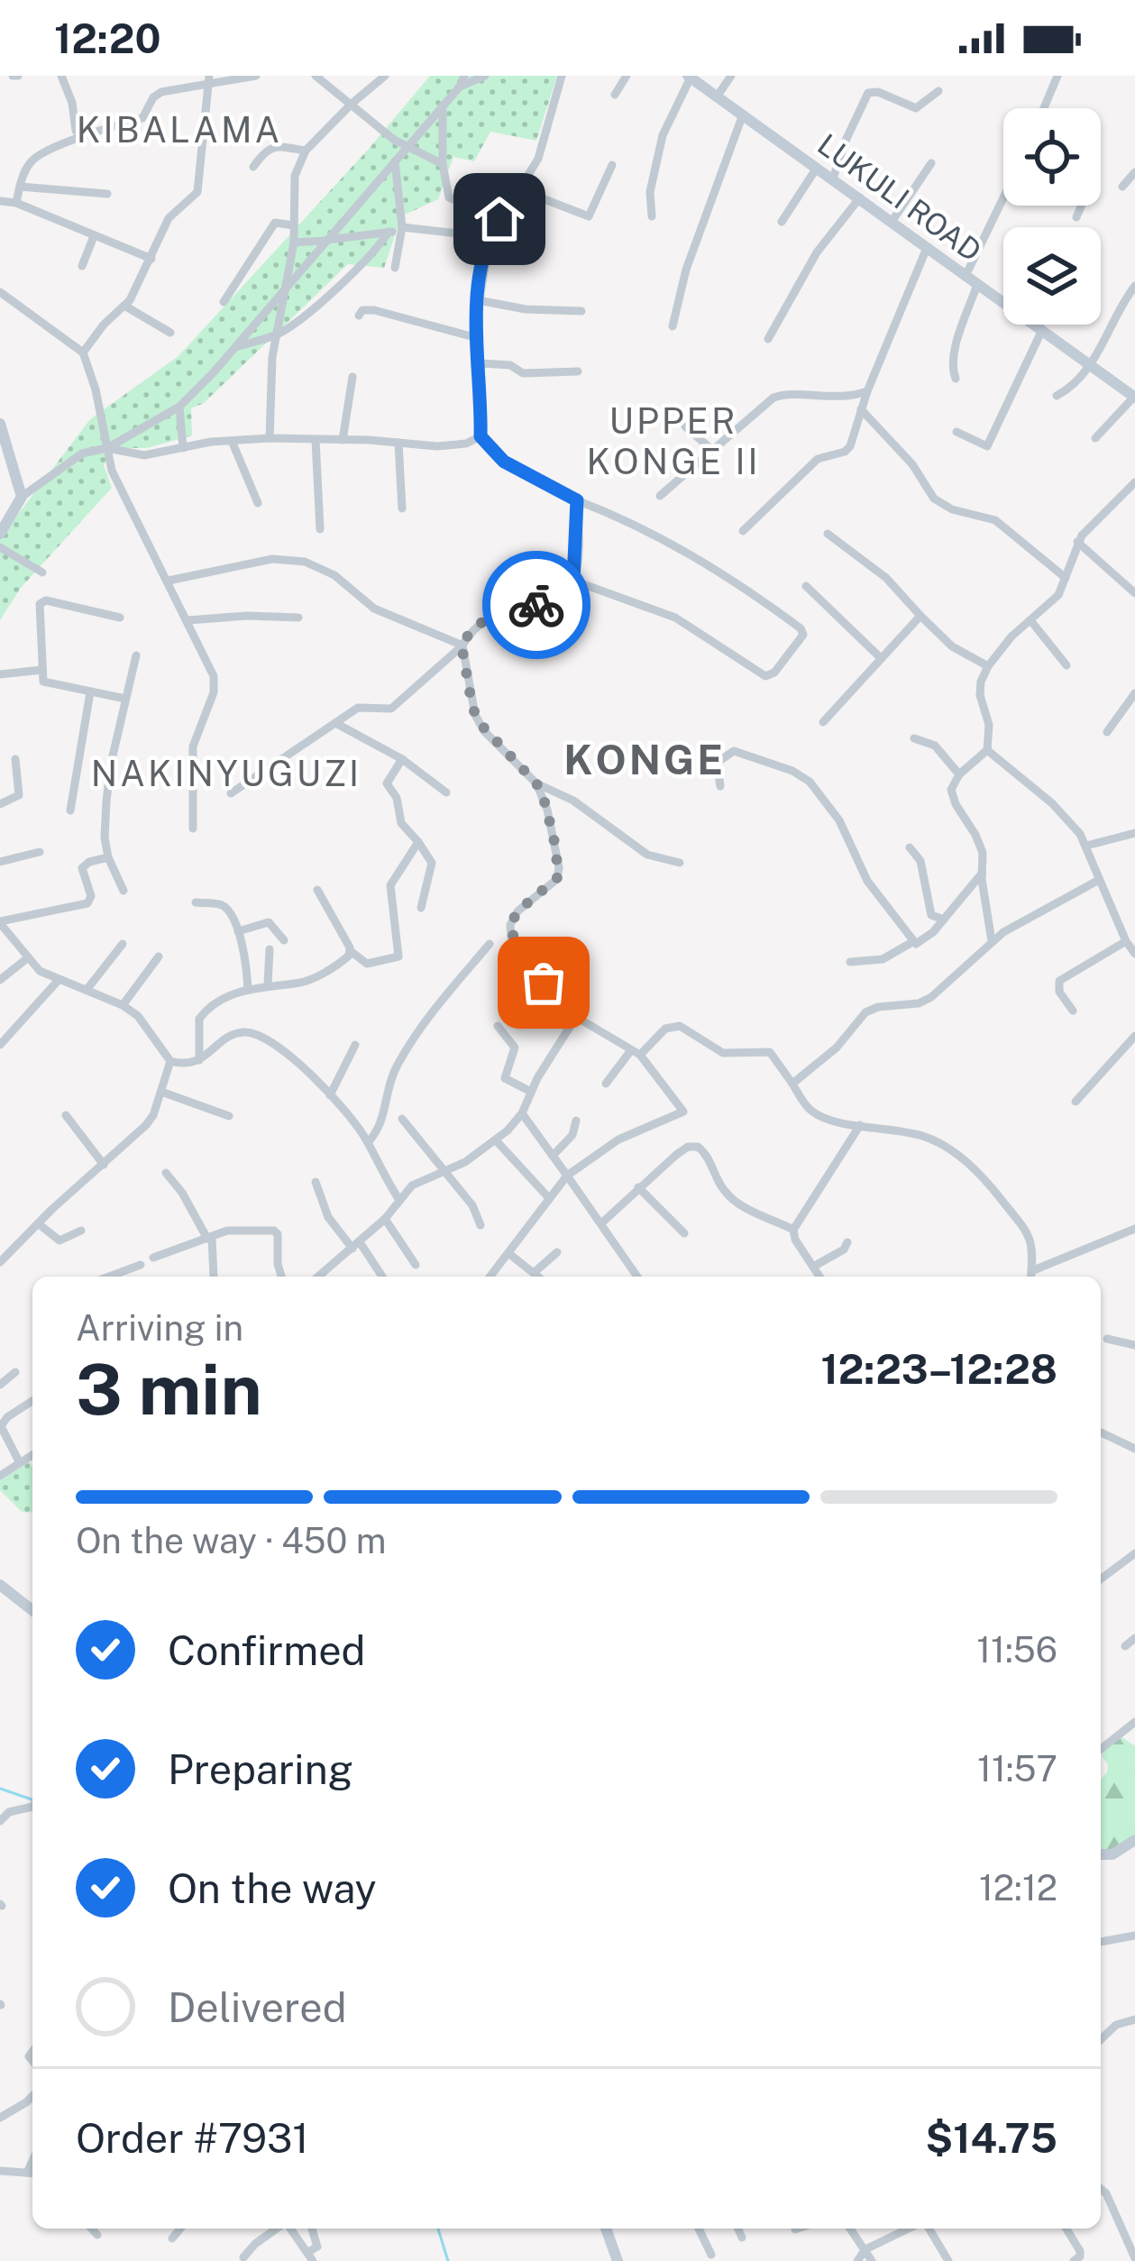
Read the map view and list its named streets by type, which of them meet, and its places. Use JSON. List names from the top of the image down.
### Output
{
  "streets": {
    "street": ["LUKULI ROAD"]
  },
  "districts": [
    "KIBALAMA",
    "UPPER KONGE II",
    "KONGE",
    "NAKINYUGUZI"
  ],
  "page": {
    "status": "12:20",
    "heading": ["3 min", "Arriving in", "12:23–12:28"],
    "panel": ["Order #7931", "$14.75"],
    "bar": "On the way · 450 m",
    "list": [
      ["Confirmed", "11:56"],
      ["Preparing", "11:57"],
      ["On the way", "12:12"],
      "Delivered"
    ]
  }
}
